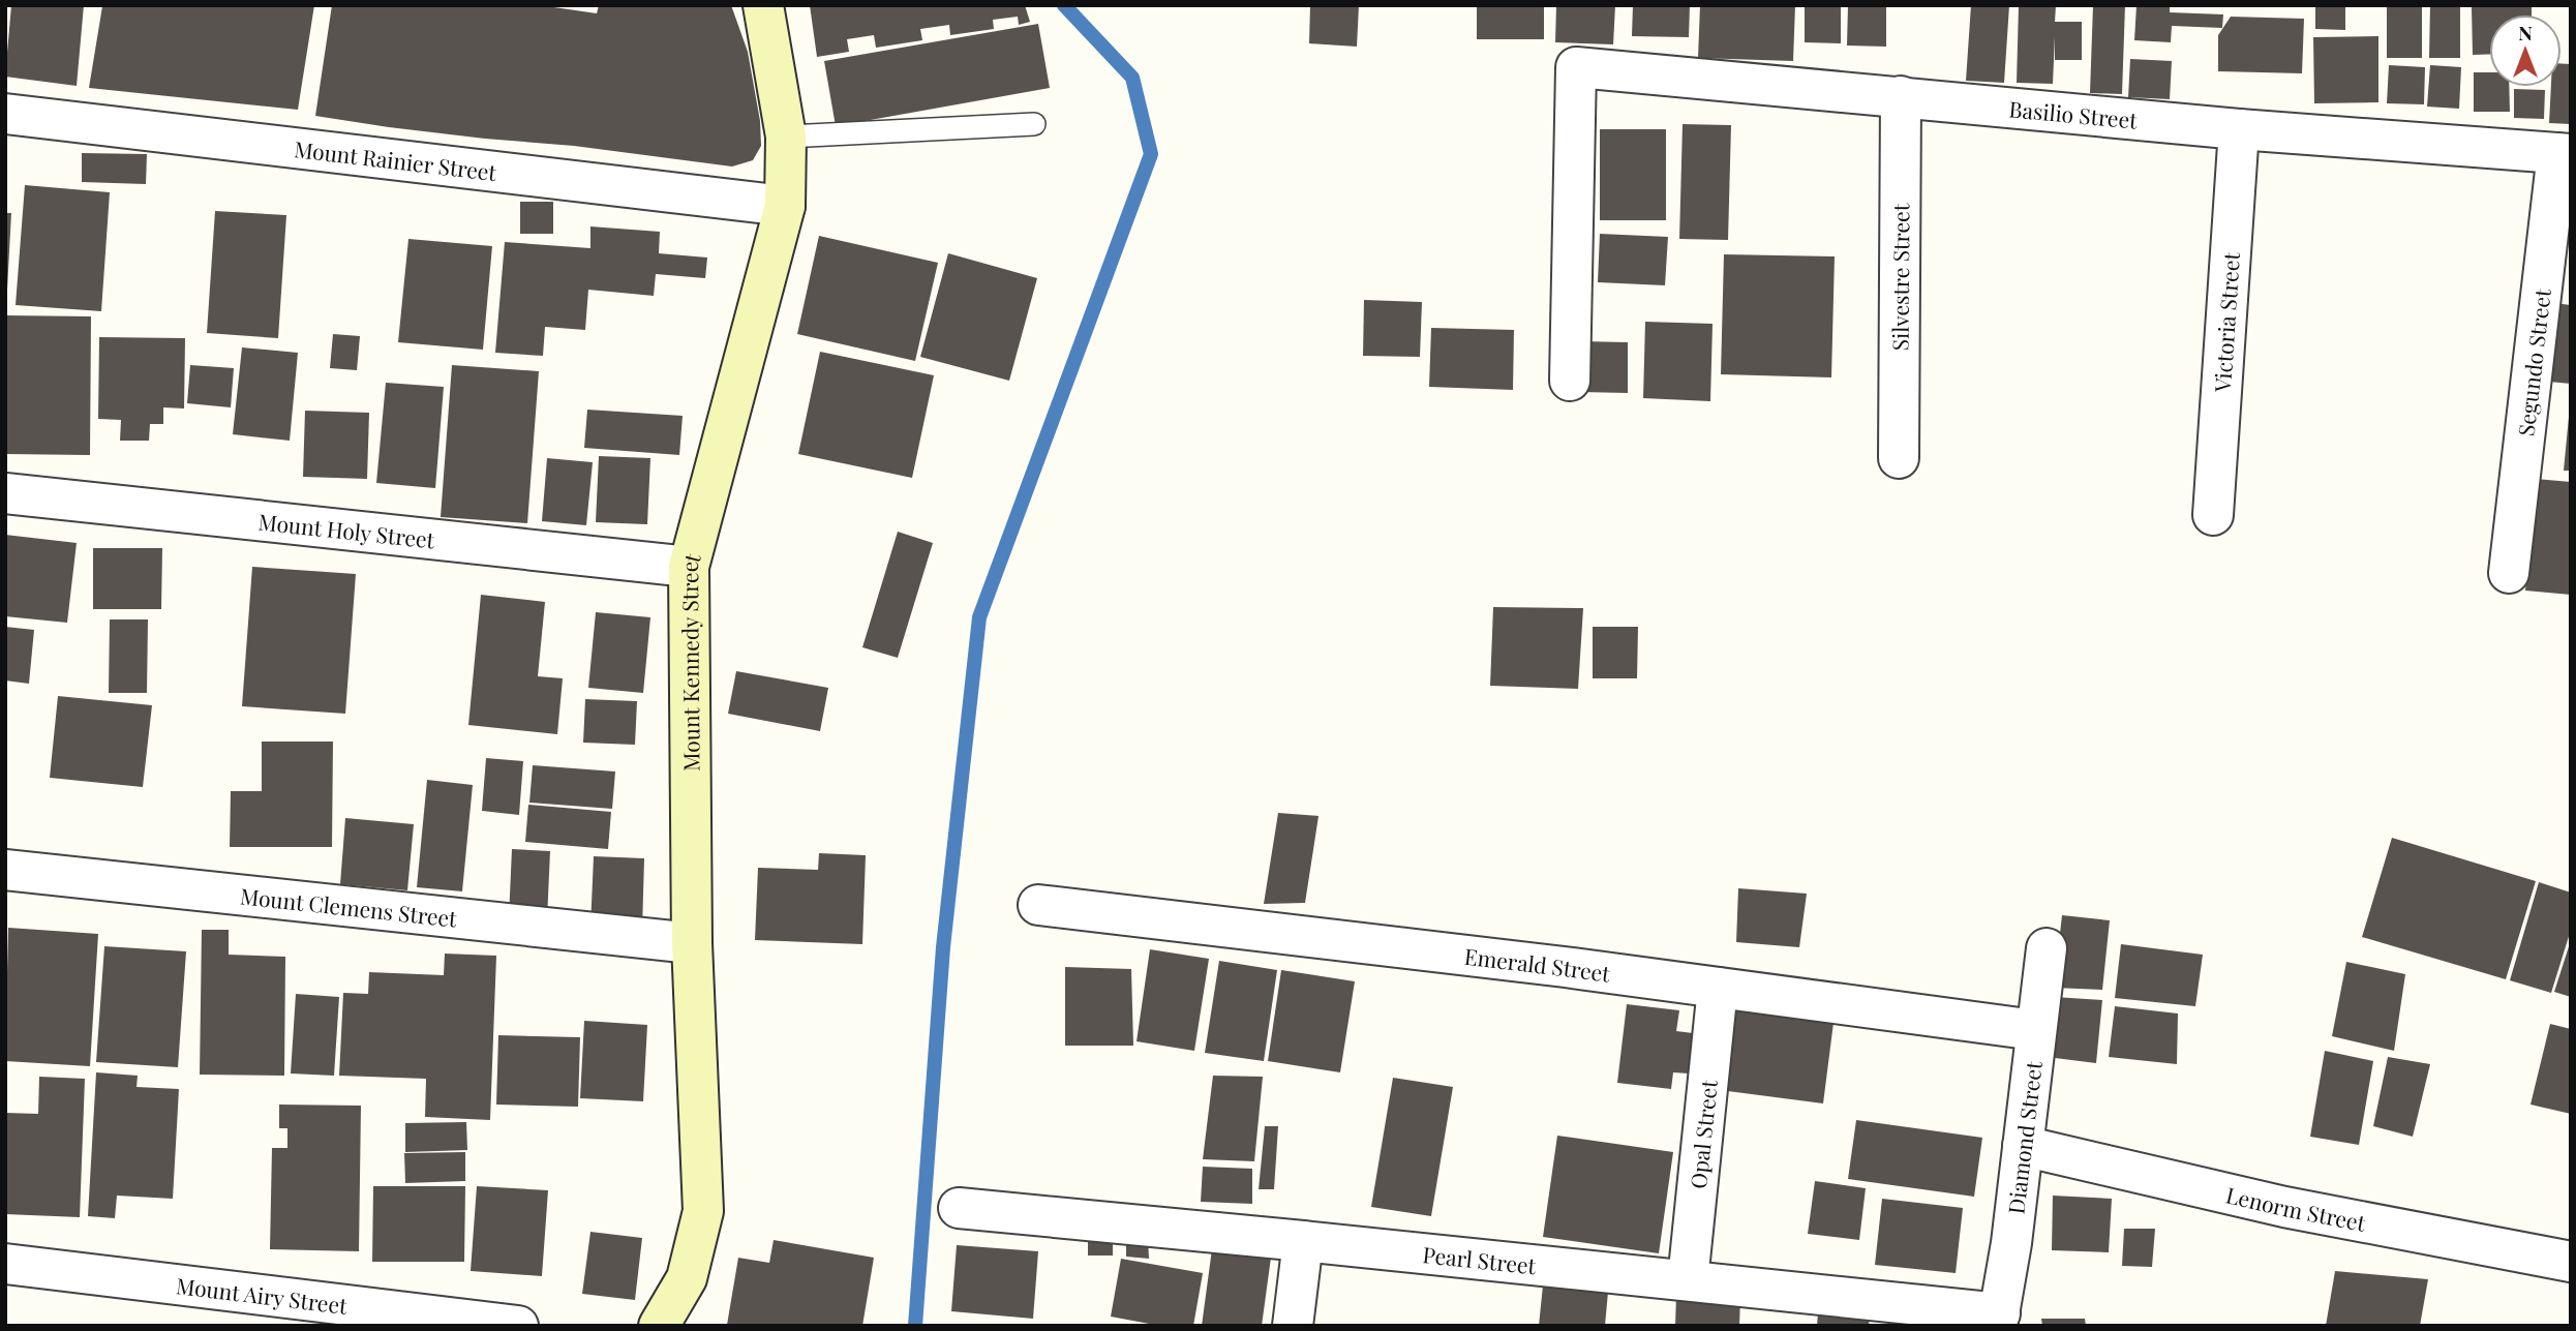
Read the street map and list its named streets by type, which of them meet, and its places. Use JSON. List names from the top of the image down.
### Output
{
  "streets": {
    "street": [
      "Basilio Street",
      "Mount Rainier Street",
      "Silvestre Street",
      "Victoria Street",
      "Segundo Street",
      "Mount Holy Street",
      "Mount Kennedy Street",
      "Mount Clemens Street",
      "Emerald Street",
      "Opal Street",
      "Diamond Street",
      "Lenorm Street",
      "Pearl Street",
      "Mount Airy Street"
    ]
  },
  "crossings": [
    ["Basilio Street", "Silvestre Street"],
    ["Basilio Street", "Victoria Street"],
    ["Basilio Street", "Segundo Street"],
    ["Mount Rainier Street", "Mount Kennedy Street"],
    ["Mount Holy Street", "Mount Kennedy Street"],
    ["Mount Kennedy Street", "Mount Clemens Street"],
    ["Emerald Street", "Opal Street"],
    ["Emerald Street", "Diamond Street"],
    ["Opal Street", "Pearl Street"],
    ["Diamond Street", "Lenorm Street"],
    ["Diamond Street", "Pearl Street"]
  ],
  "north": "top"
}
